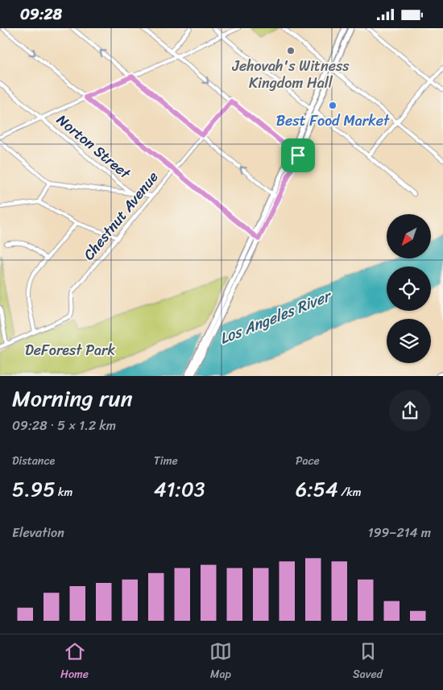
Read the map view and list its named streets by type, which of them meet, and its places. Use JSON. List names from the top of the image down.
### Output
{
  "streets": {
    "street": ["Norton Street", "Chestnut Avenue"]
  },
  "water": ["Los Angeles River"],
  "parks": ["DeForest Park"],
  "places": ["Jehovah's Witness Kingdom Hall", "Best Food Market"],
  "north": "bottom left",
  "page": {
    "status": "09:28",
    "heading": ["Morning run", "09:28 · 5 × 1.2 km"],
    "stats": [
      ["Distance", "5.95 km"],
      ["Time", "41:03"],
      ["Pace", "6:54 /km"]
    ],
    "chart": ["Elevation", "199–214 m"],
    "tabs": ["Home", "Map", "Saved"]
  }
}
